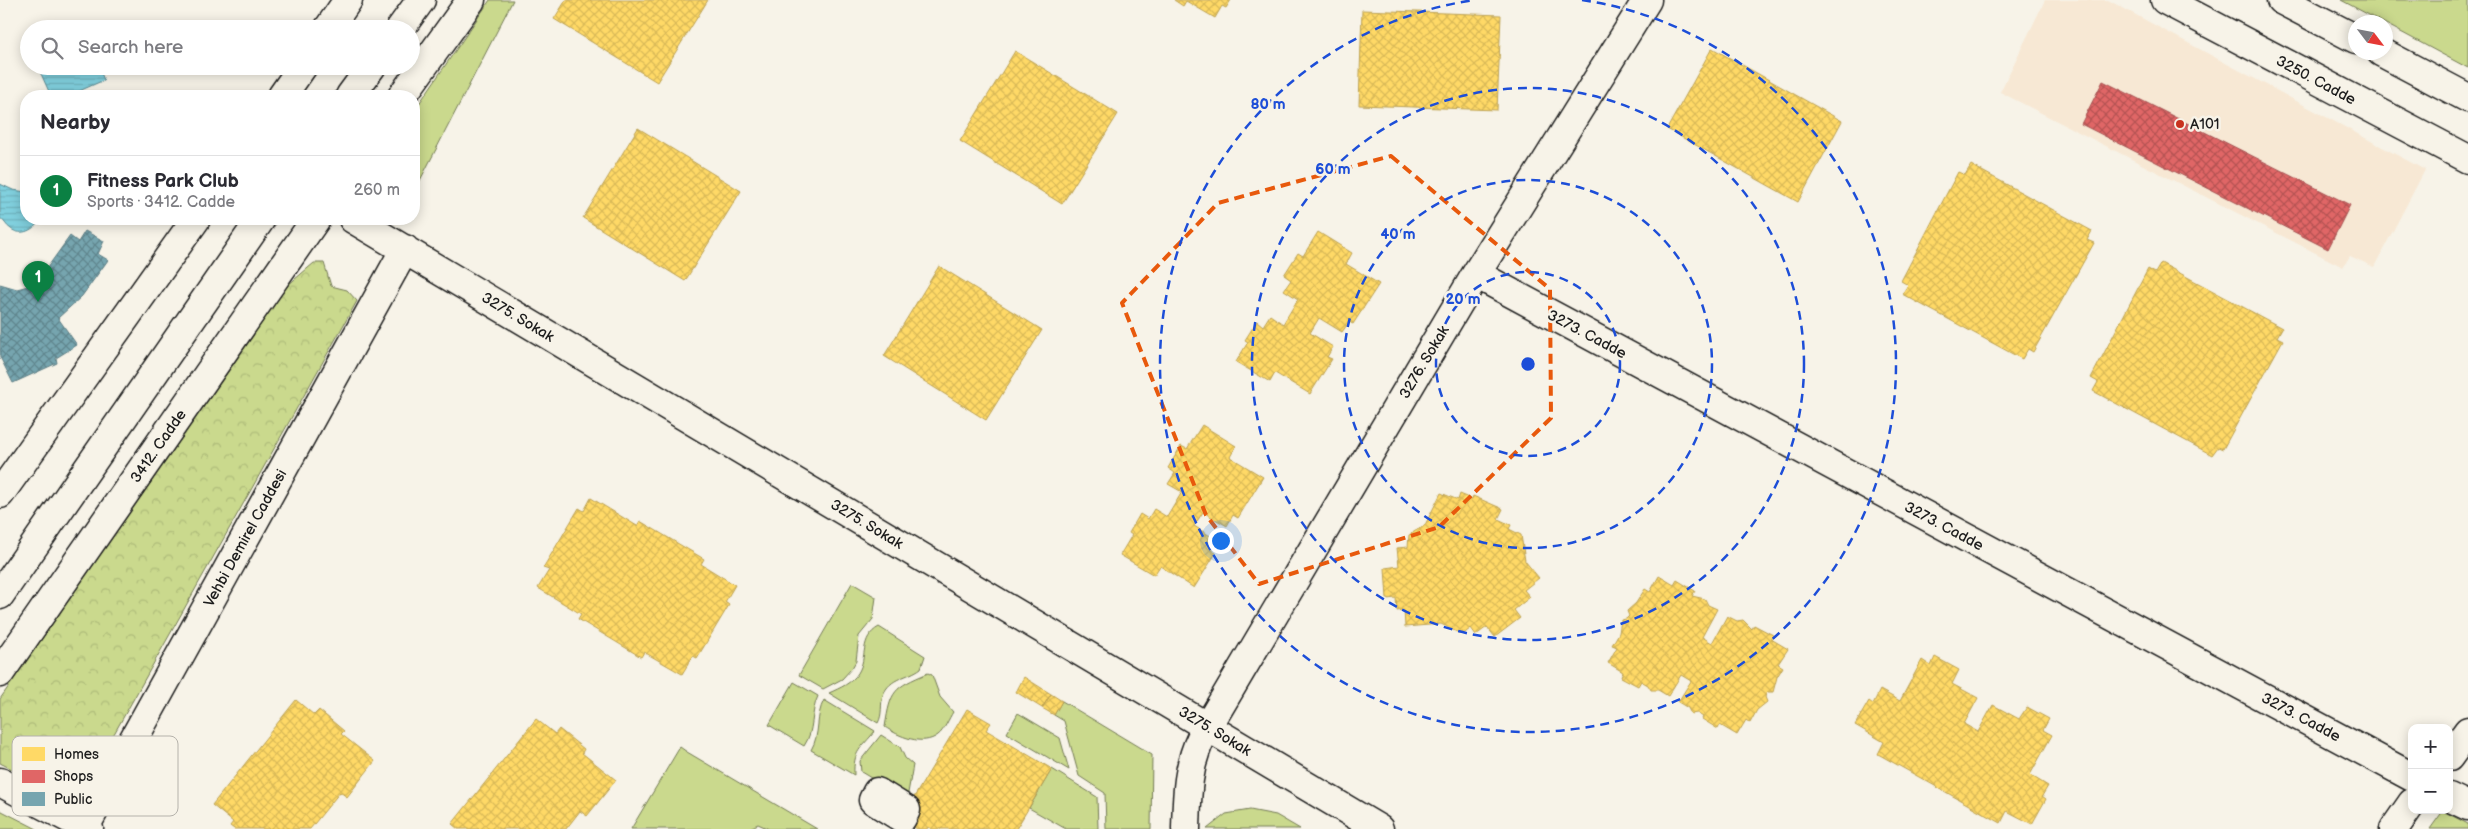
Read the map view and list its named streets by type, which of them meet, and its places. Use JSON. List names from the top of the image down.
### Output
{
  "streets": {
    "street": [
      "3250. Cadde",
      "3275. Sokak",
      "3273. Cadde",
      "3276. Sokak",
      "3412. Cadde",
      "Vehbi Demirel Caddesi"
    ]
  },
  "crossings": [
    ["3275. Sokak", "3276. Sokak"],
    ["3275. Sokak", "Vehbi Demirel Caddesi"],
    ["3273. Cadde", "3276. Sokak"]
  ],
  "places": ["A101"],
  "legend": ["Homes", "Shops", "Public"],
  "north": "bottom right",
  "page": {
    "search": "Search here",
    "heading": "Nearby",
    "list": [
      {
        "mark": "1",
        "name": "Fitness Park Club",
        "note": "Sports · 3412. Cadde",
        "value": "260 m"
      }
    ],
    "pins": "1",
    "map_buttons": ["+", "−"]
  },
  "rings": [
    "80 m",
    "60 m",
    "40 m",
    "20 m"
  ]
}
